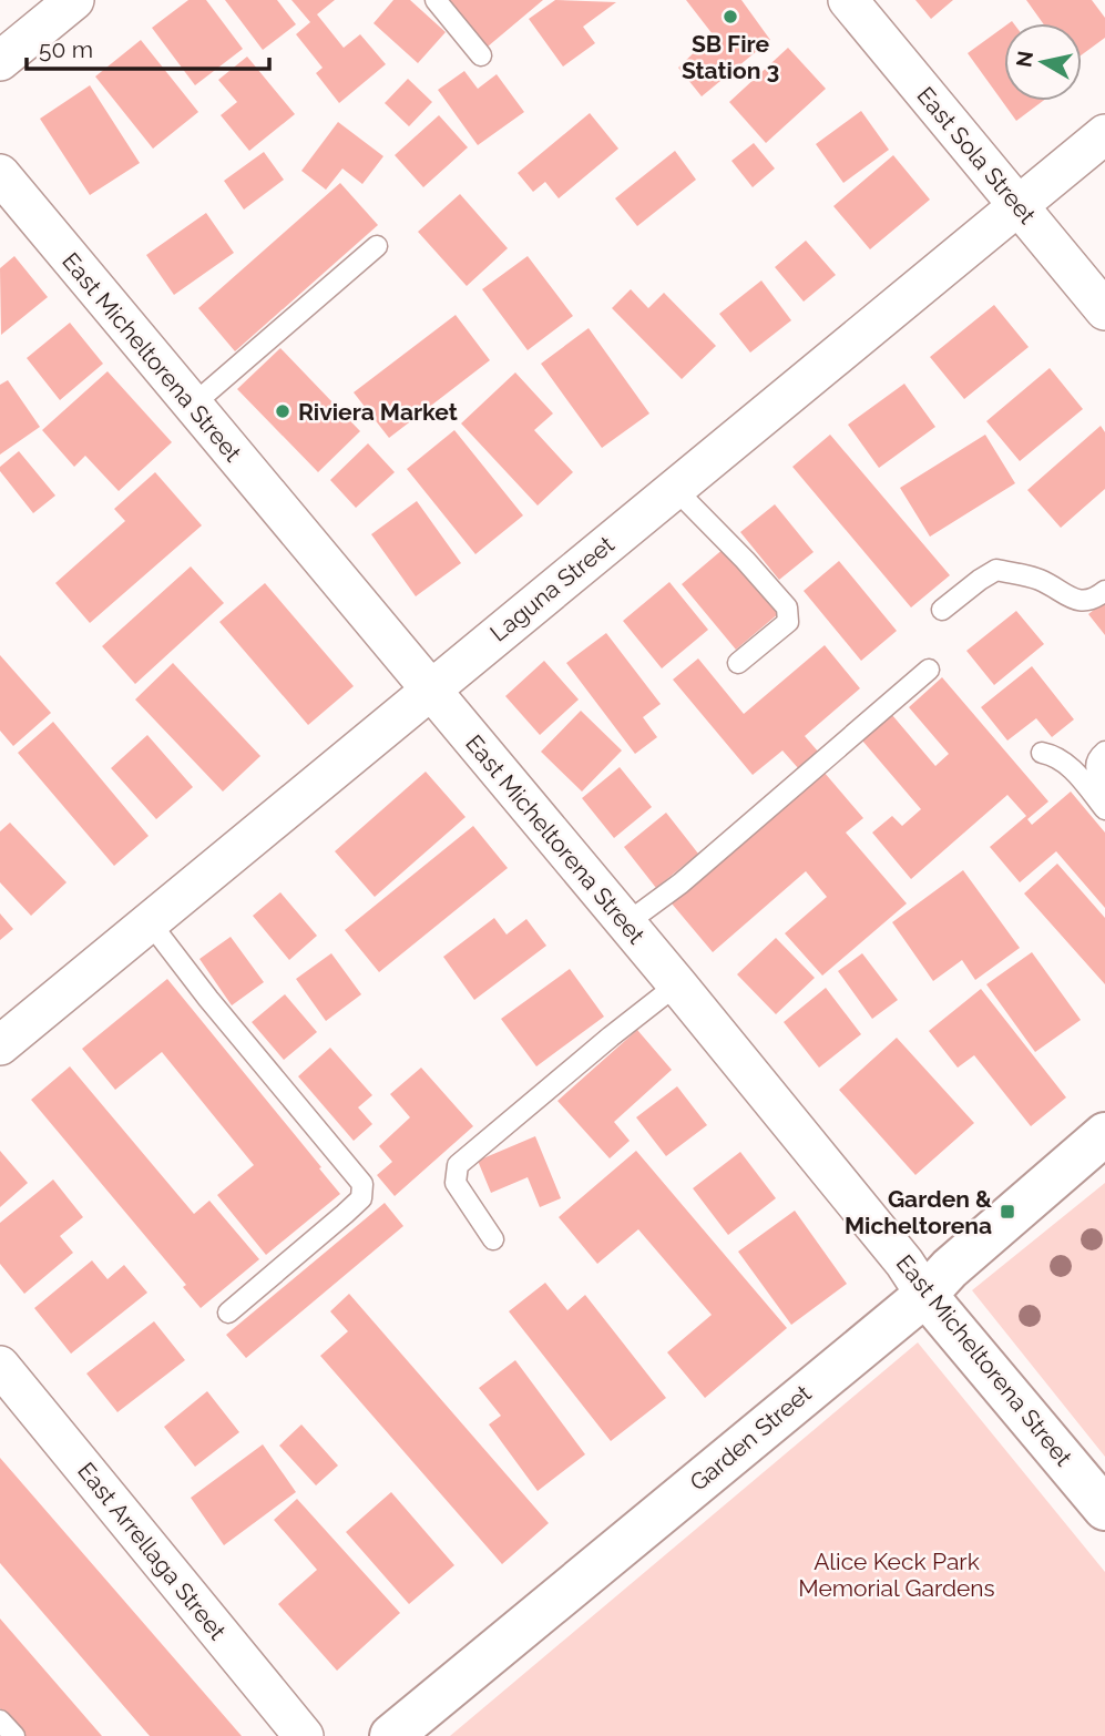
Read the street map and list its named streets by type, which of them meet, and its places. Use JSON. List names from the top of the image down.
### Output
{
  "streets": {
    "street": [
      "East Sola Street",
      "East Micheltorena Street",
      "Laguna Street",
      "Garden Street",
      "East Arrellaga Street"
    ]
  },
  "crossings": [
    ["East Sola Street", "Laguna Street"],
    ["East Micheltorena Street", "Laguna Street"],
    ["East Micheltorena Street", "Garden Street"]
  ],
  "parks": ["Alice Keck Park Memorial Gardens"],
  "places": {
    "other": ["SB Fire Station 3", "Riviera Market"],
    "transit": ["Garden & Micheltorena"]
  },
  "scale_bar": "50 m",
  "north": "left"
}
